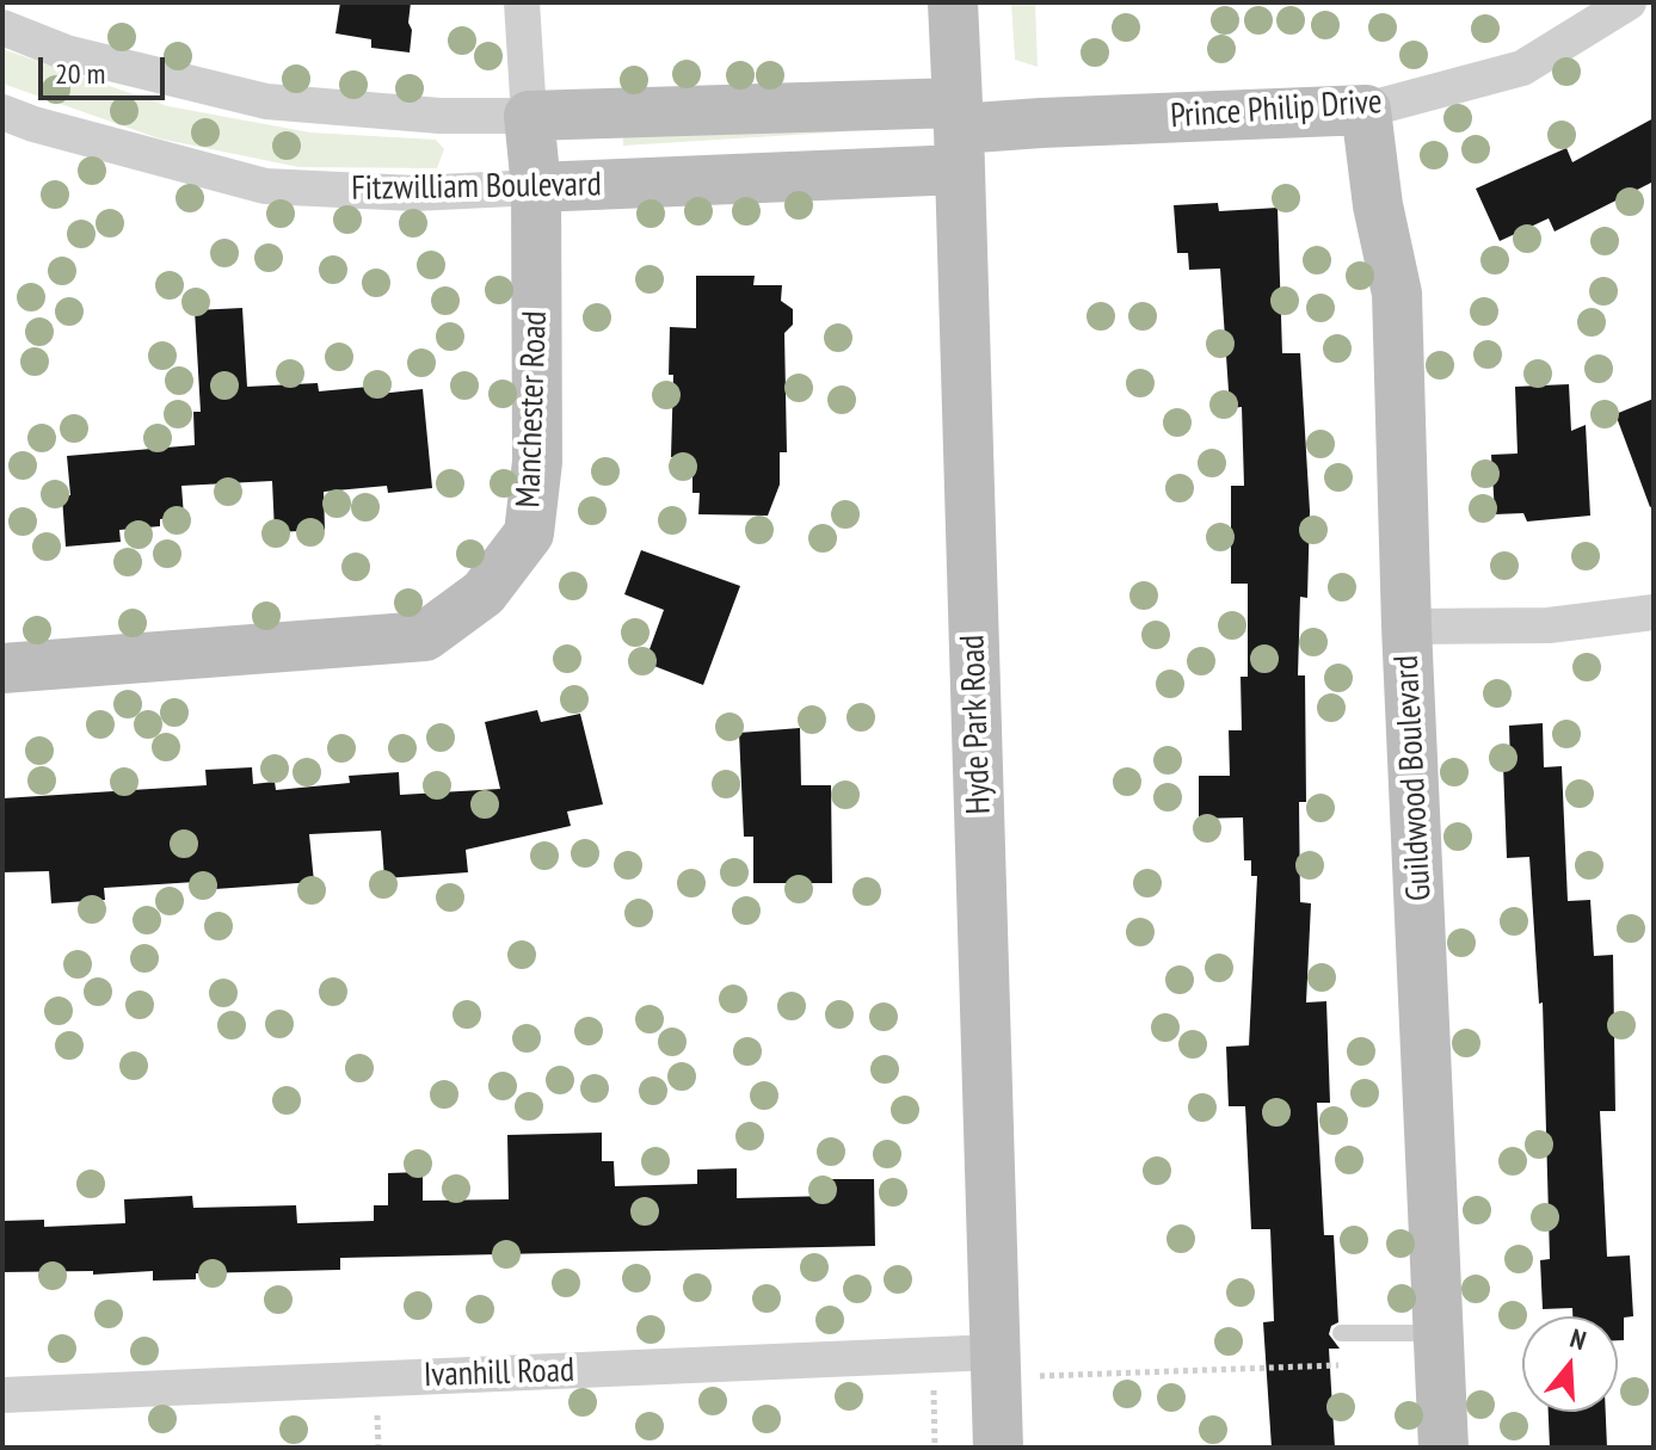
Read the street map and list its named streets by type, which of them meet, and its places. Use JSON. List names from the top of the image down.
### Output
{
  "streets": {
    "street": [
      "Prince Philip Drive",
      "Fitzwilliam Boulevard",
      "Manchester Road",
      "Hyde Park Road",
      "Guildwood Boulevard",
      "Ivanhill Road"
    ]
  },
  "crossings": [
    ["Prince Philip Drive", "Fitzwilliam Boulevard"],
    ["Prince Philip Drive", "Hyde Park Road"],
    ["Prince Philip Drive", "Guildwood Boulevard"],
    ["Fitzwilliam Boulevard", "Manchester Road"],
    ["Fitzwilliam Boulevard", "Hyde Park Road"],
    ["Hyde Park Road", "Ivanhill Road"]
  ],
  "scale_bar": "20 m",
  "north": "top"
}
